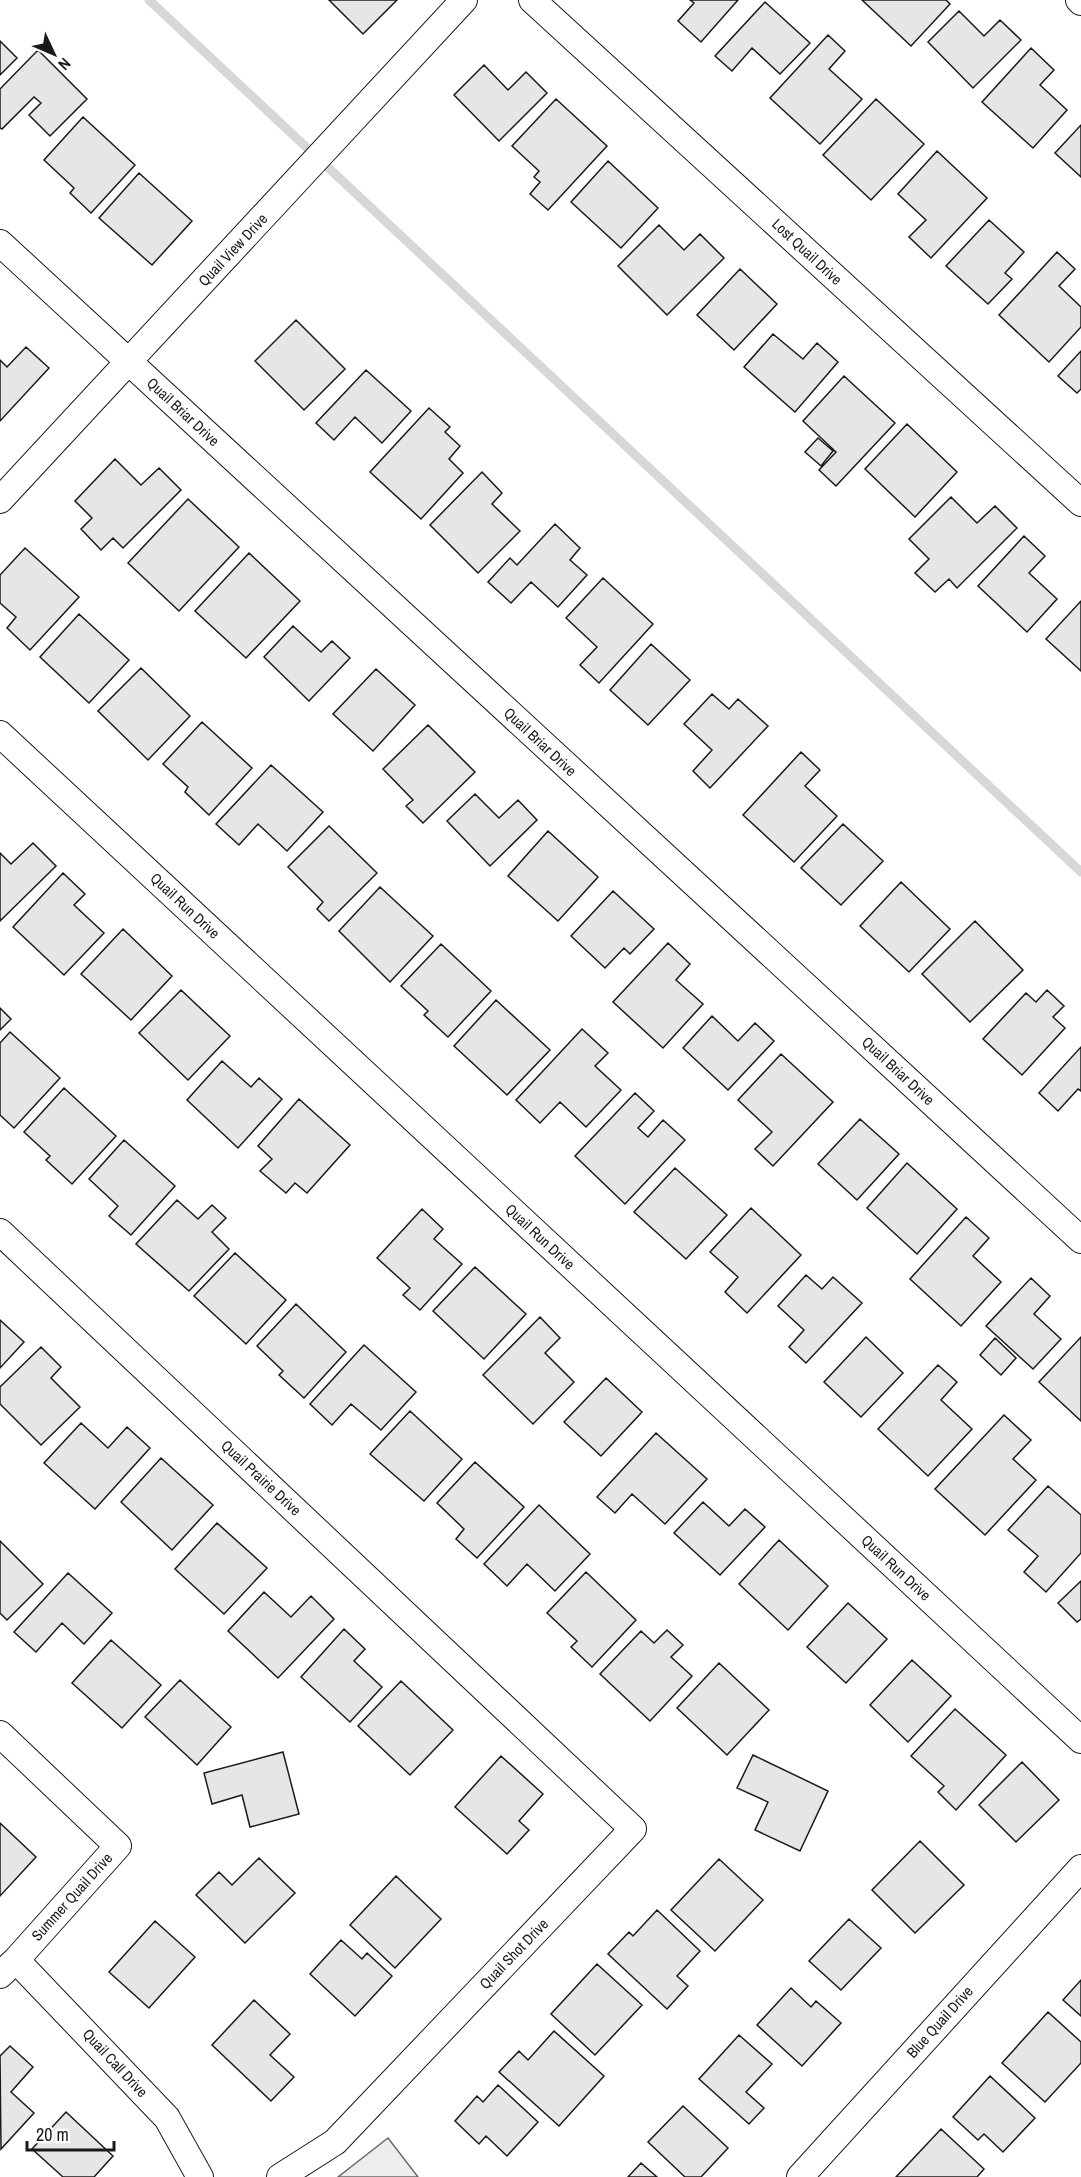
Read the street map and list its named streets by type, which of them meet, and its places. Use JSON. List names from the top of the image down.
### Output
{
  "streets": {
    "street": [
      "Quail View Drive",
      "Lost Quail Drive",
      "Quail Briar Drive",
      "Quail Run Drive",
      "Quail Prairie Drive",
      "Summer Quail Drive",
      "Quail Shot Drive",
      "Blue Quail Drive",
      "Quail Call Drive"
    ]
  },
  "crossings": [
    ["Quail View Drive", "Quail Briar Drive"],
    ["Quail Prairie Drive", "Quail Shot Drive"],
    ["Summer Quail Drive", "Quail Call Drive"]
  ],
  "scale_bar": "20 m",
  "north": "bottom right"
}
